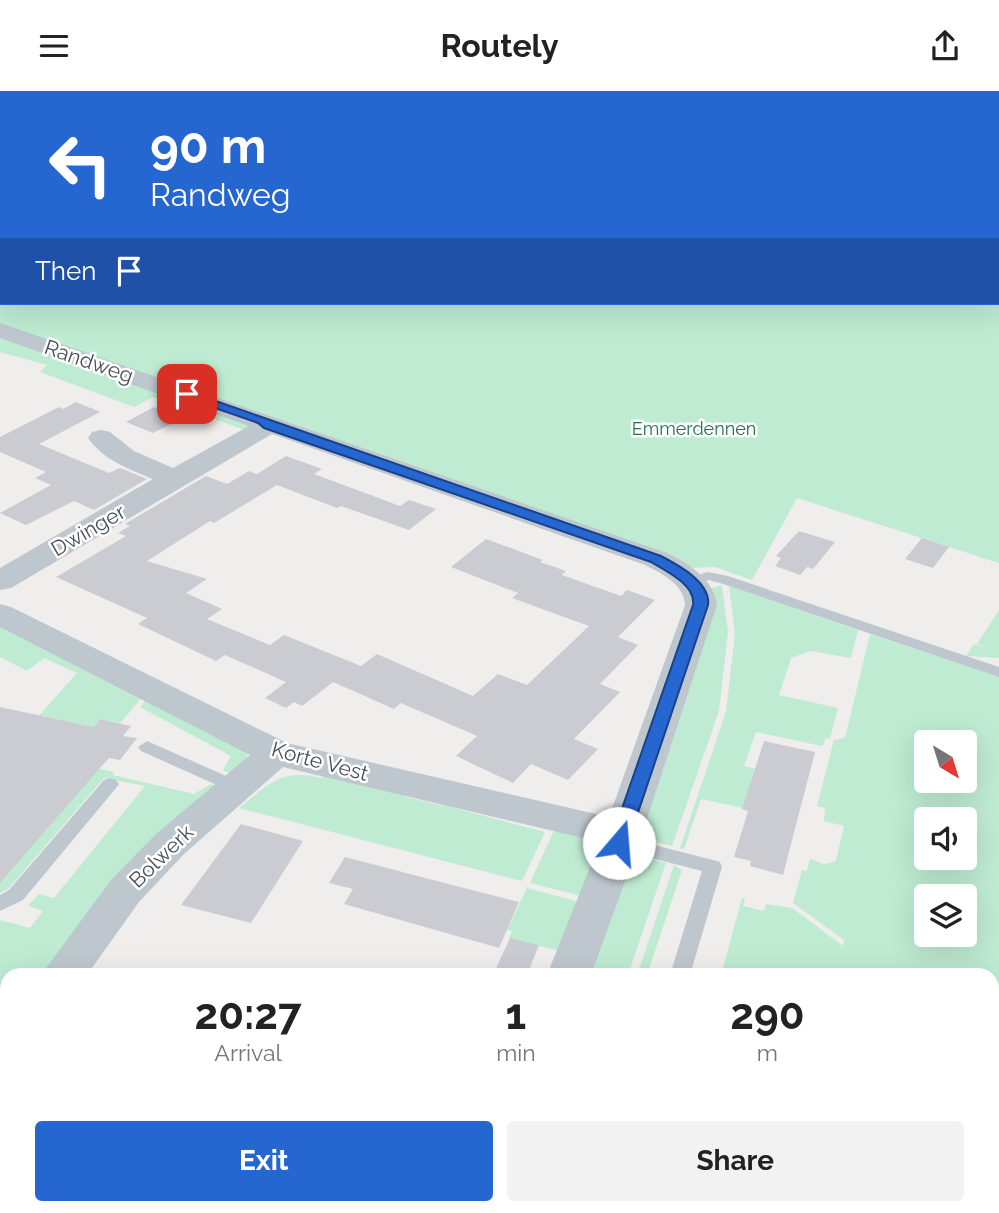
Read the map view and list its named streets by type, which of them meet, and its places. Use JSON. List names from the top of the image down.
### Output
{
  "streets": {
    "street": [
      "Randweg",
      "Dwinger",
      "Korte Vest",
      "Bolwerk"
    ]
  },
  "crossings": [
    ["Randweg", "Dwinger"],
    ["Korte Vest", "Bolwerk"]
  ],
  "parks": ["Emmerdennen"],
  "north": "bottom right",
  "page": {
    "header": "Routely",
    "turn": ["90 m", "Randweg"],
    "then": "Then",
    "eta": [
      "20:27",
      "Arrival",
      "1",
      "min",
      "290",
      "m"
    ],
    "buttons": ["Exit", "Share"]
  }
}
